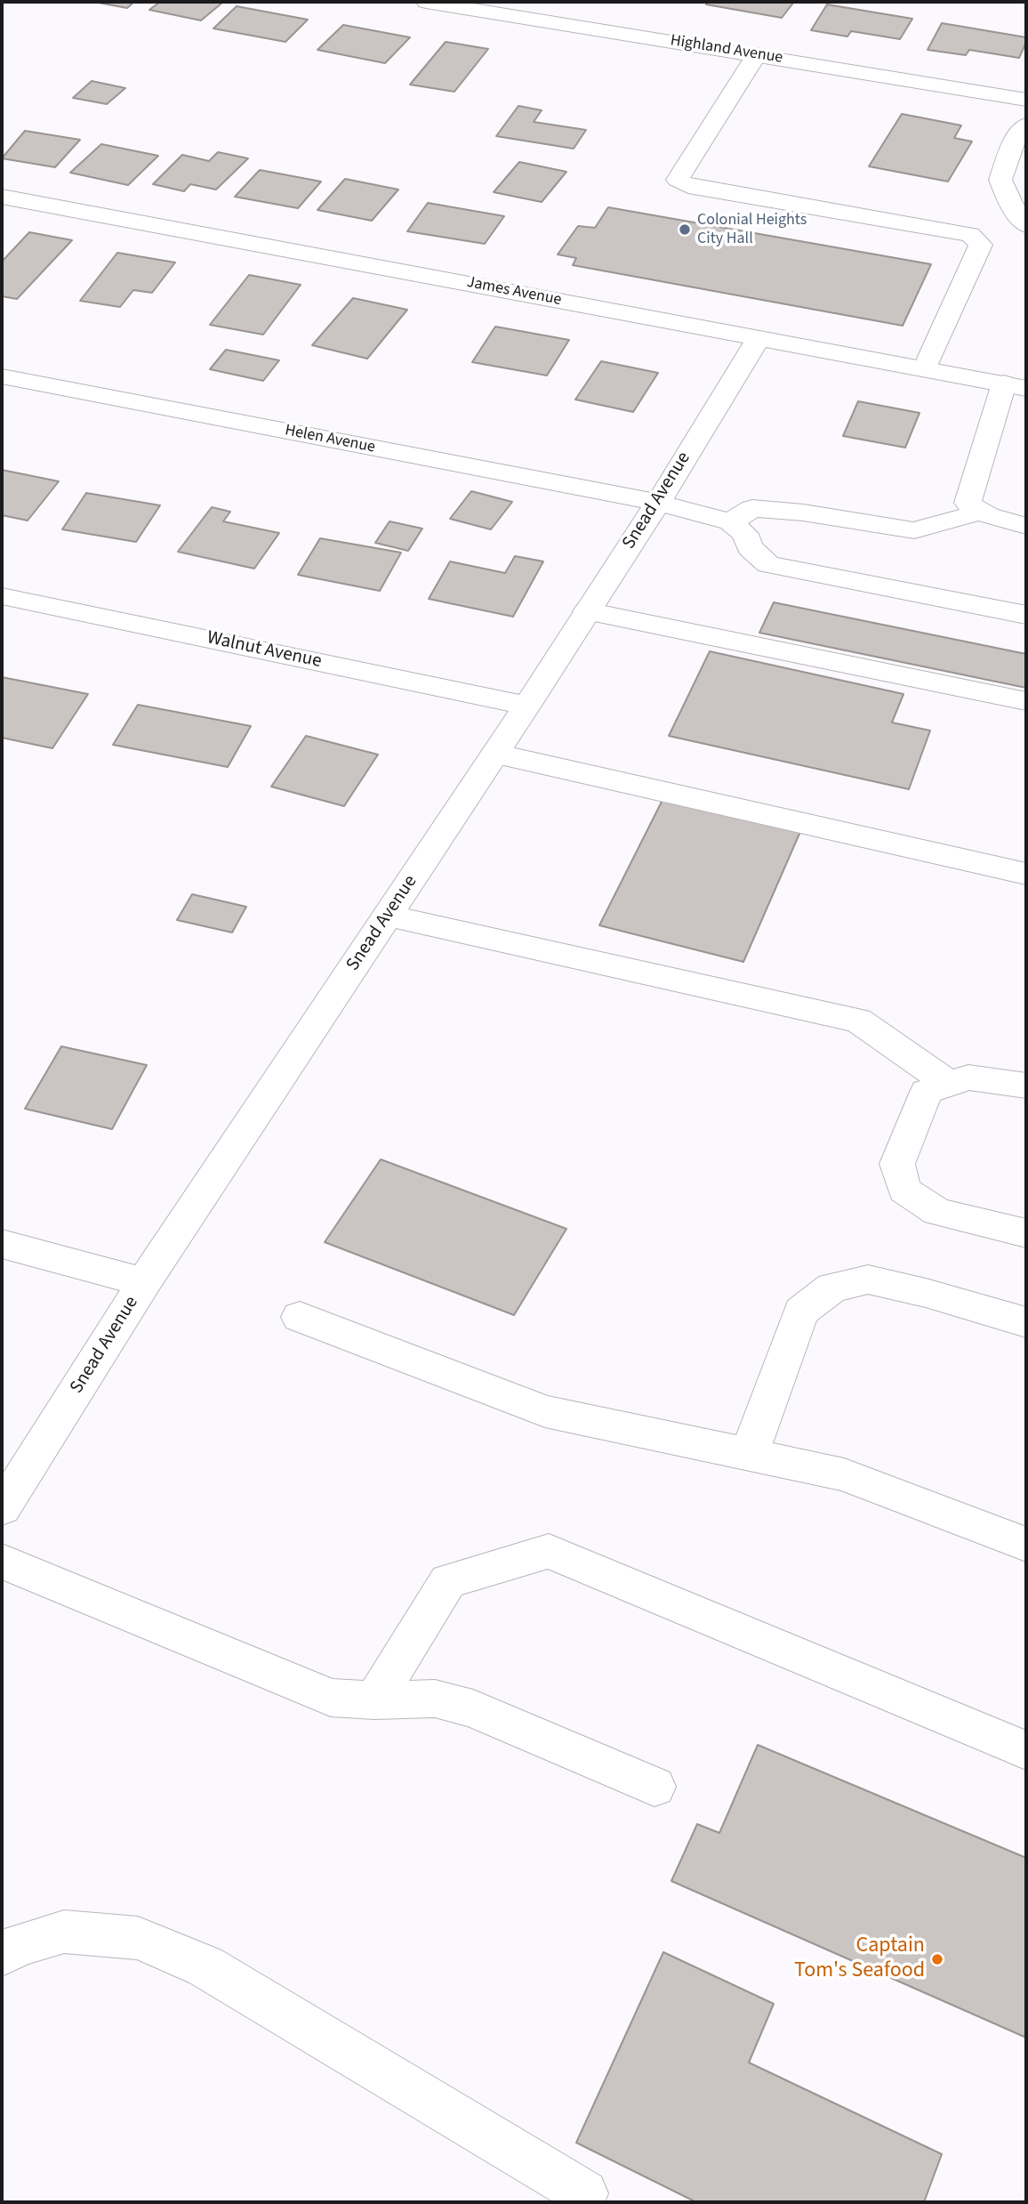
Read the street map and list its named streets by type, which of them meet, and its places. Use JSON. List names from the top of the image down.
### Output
{
  "streets": {
    "street": [
      "Highland Avenue",
      "James Avenue",
      "Helen Avenue",
      "Snead Avenue",
      "Walnut Avenue"
    ]
  },
  "crossings": [
    ["James Avenue", "Snead Avenue"],
    ["Helen Avenue", "Snead Avenue"],
    ["Snead Avenue", "Walnut Avenue"]
  ],
  "places": ["Colonial Heights City Hall", "Captain Tom's Seafood"]
}
